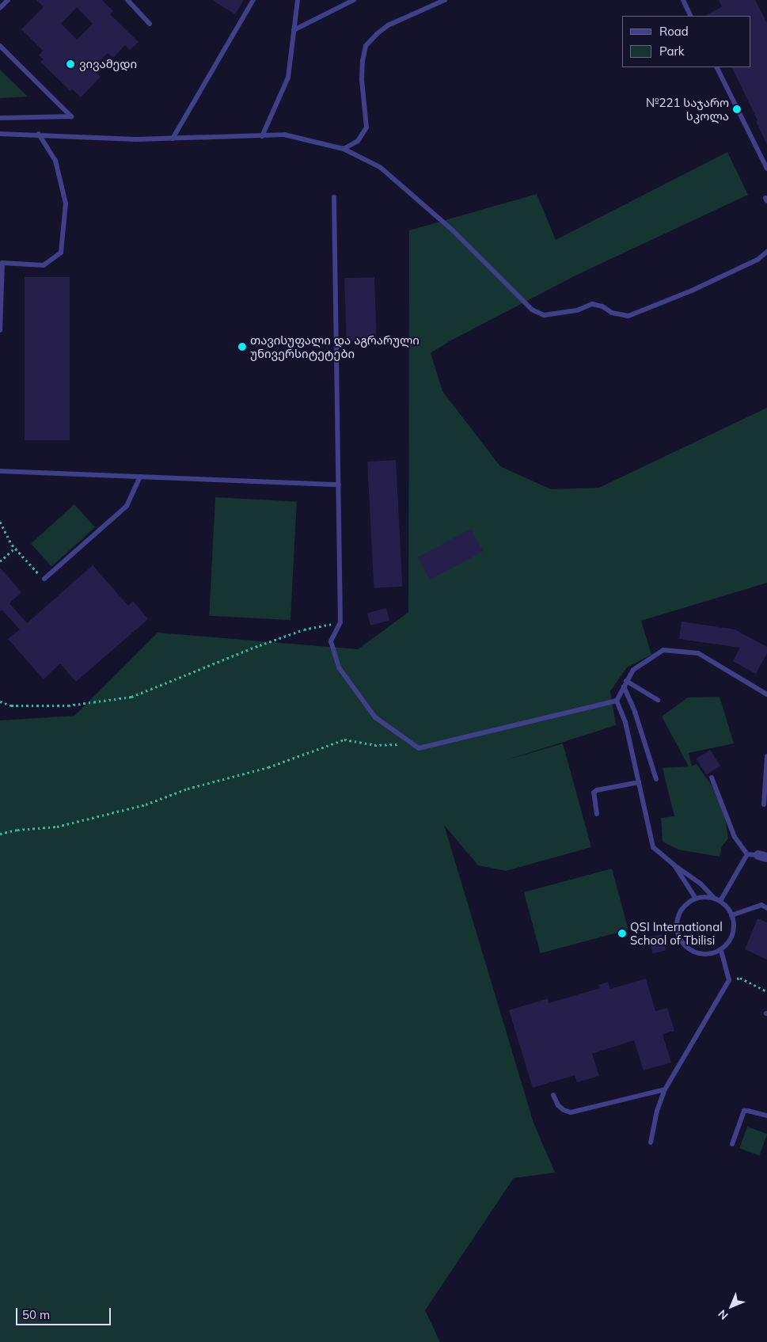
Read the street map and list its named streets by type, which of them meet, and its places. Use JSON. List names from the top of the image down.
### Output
{
  "places": [
    "ვივამედი",
    "№221 საჯარო სკოლა",
    "თავისუფალი და აგრარული უნივერსიტეტები",
    "QSI International School of Tbilisi"
  ],
  "legend": ["Road", "Park"],
  "scale_bar": "50 m",
  "north": "bottom left"
}
